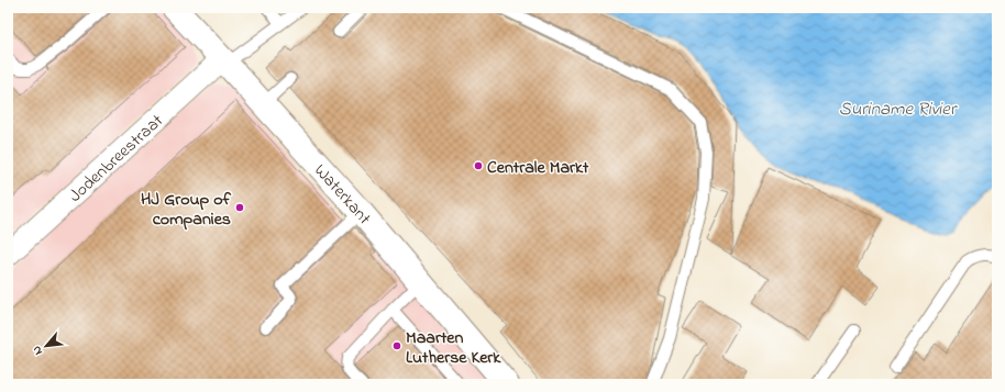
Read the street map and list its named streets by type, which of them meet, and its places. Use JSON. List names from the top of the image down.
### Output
{
  "streets": {
    "main road": ["Waterkant"],
    "street": ["Jodenbreestraat"]
  },
  "crossings": [
    ["Jodenbreestraat", "Waterkant"]
  ],
  "water": ["Suriname Rivier"],
  "places": ["Centrale Markt", "HJ Group of companies", "Maarten Lutherse Kerk"],
  "north": "bottom left"
}
